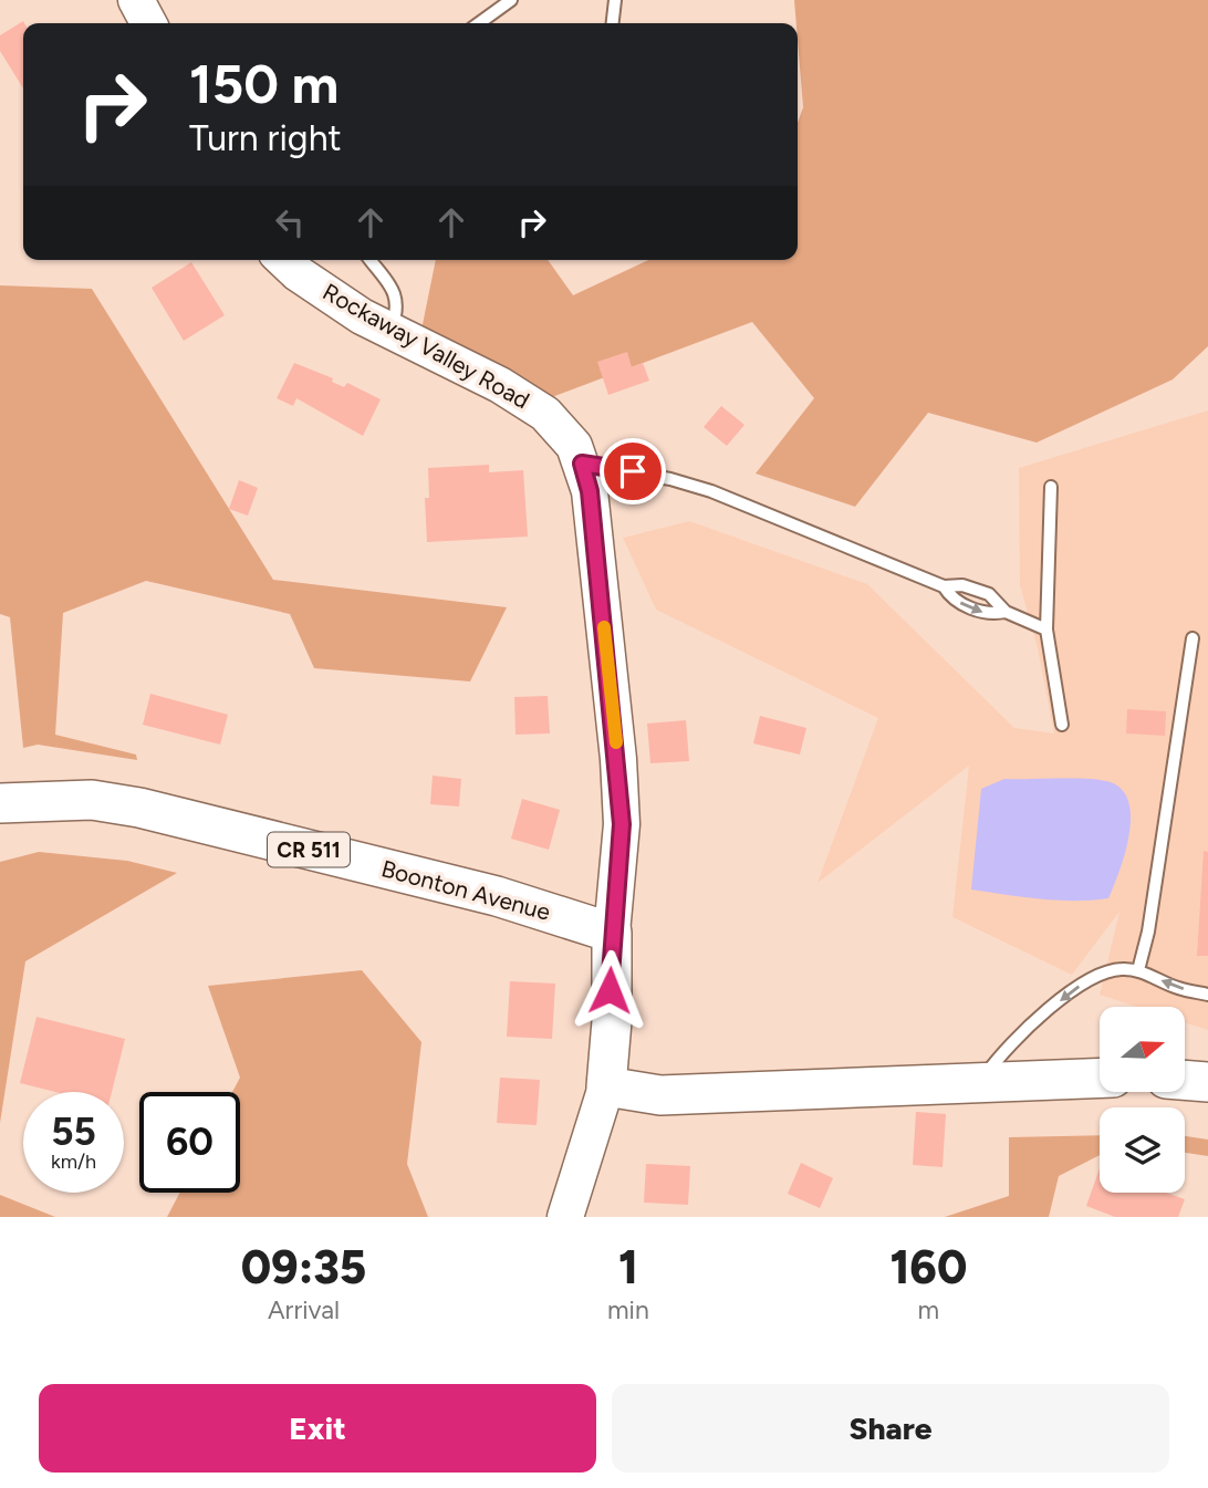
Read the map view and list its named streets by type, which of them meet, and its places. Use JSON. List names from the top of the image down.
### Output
{
  "streets": {
    "main road": ["Rockaway Valley Road", "CR 511", "Boonton Avenue"]
  },
  "crossings": [
    ["Rockaway Valley Road", "Boonton Avenue"]
  ],
  "north": "right",
  "page": {
    "turn": ["150 m", "Turn right"],
    "speed": "55 km/h",
    "limit": "60",
    "eta": [
      "09:35",
      "Arrival",
      "1",
      "min",
      "160",
      "m"
    ],
    "buttons": ["Exit", "Share"]
  }
}
